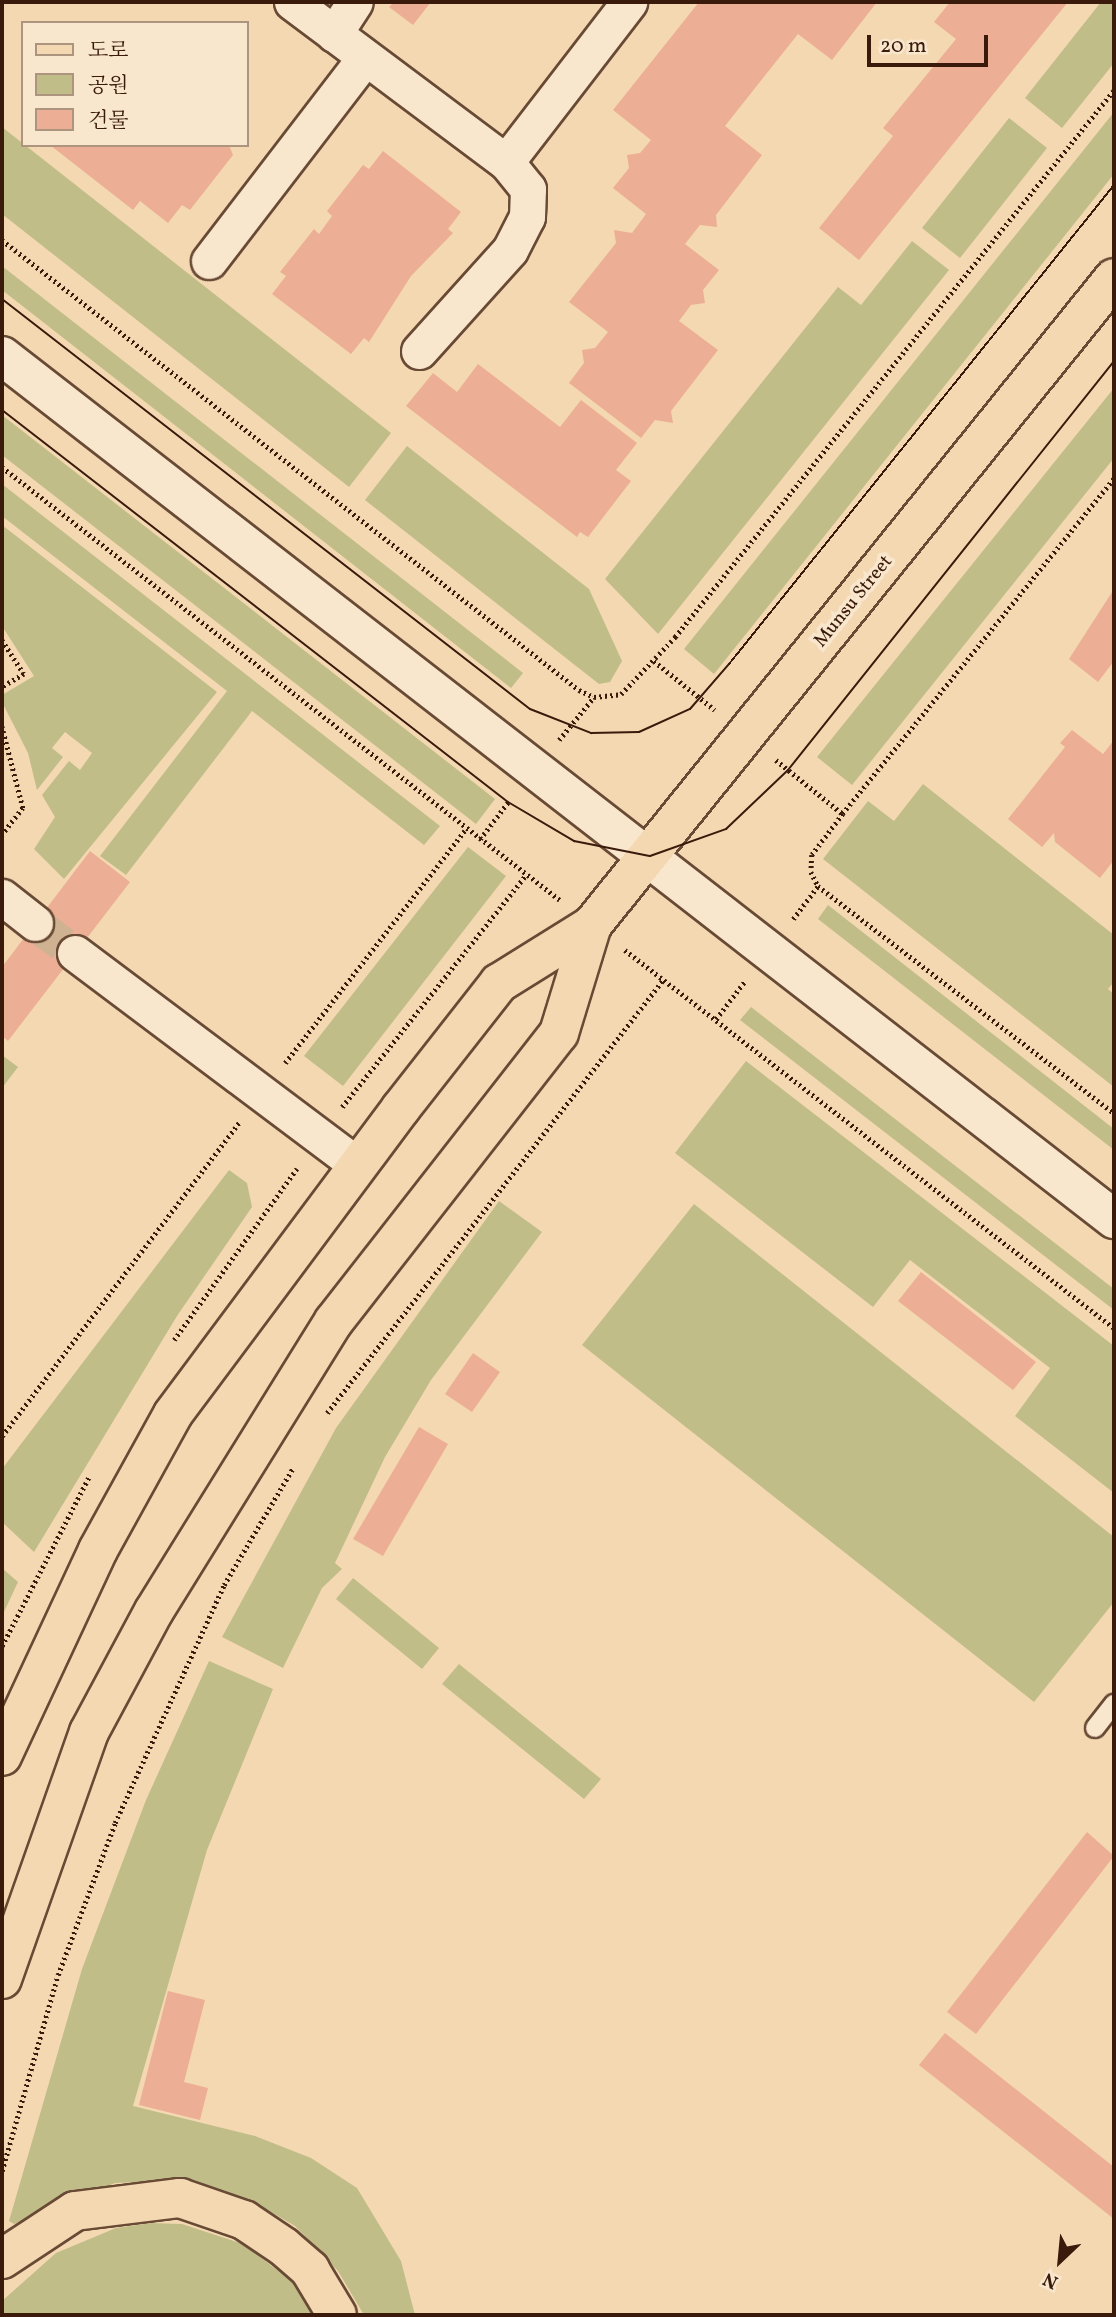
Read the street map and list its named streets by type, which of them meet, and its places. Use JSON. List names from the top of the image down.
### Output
{
  "streets": {
    "main road": ["Munsu Street"]
  },
  "legend": ["도로", "공원", "건물"],
  "scale_bar": "20 m",
  "north": "bottom left"
}
